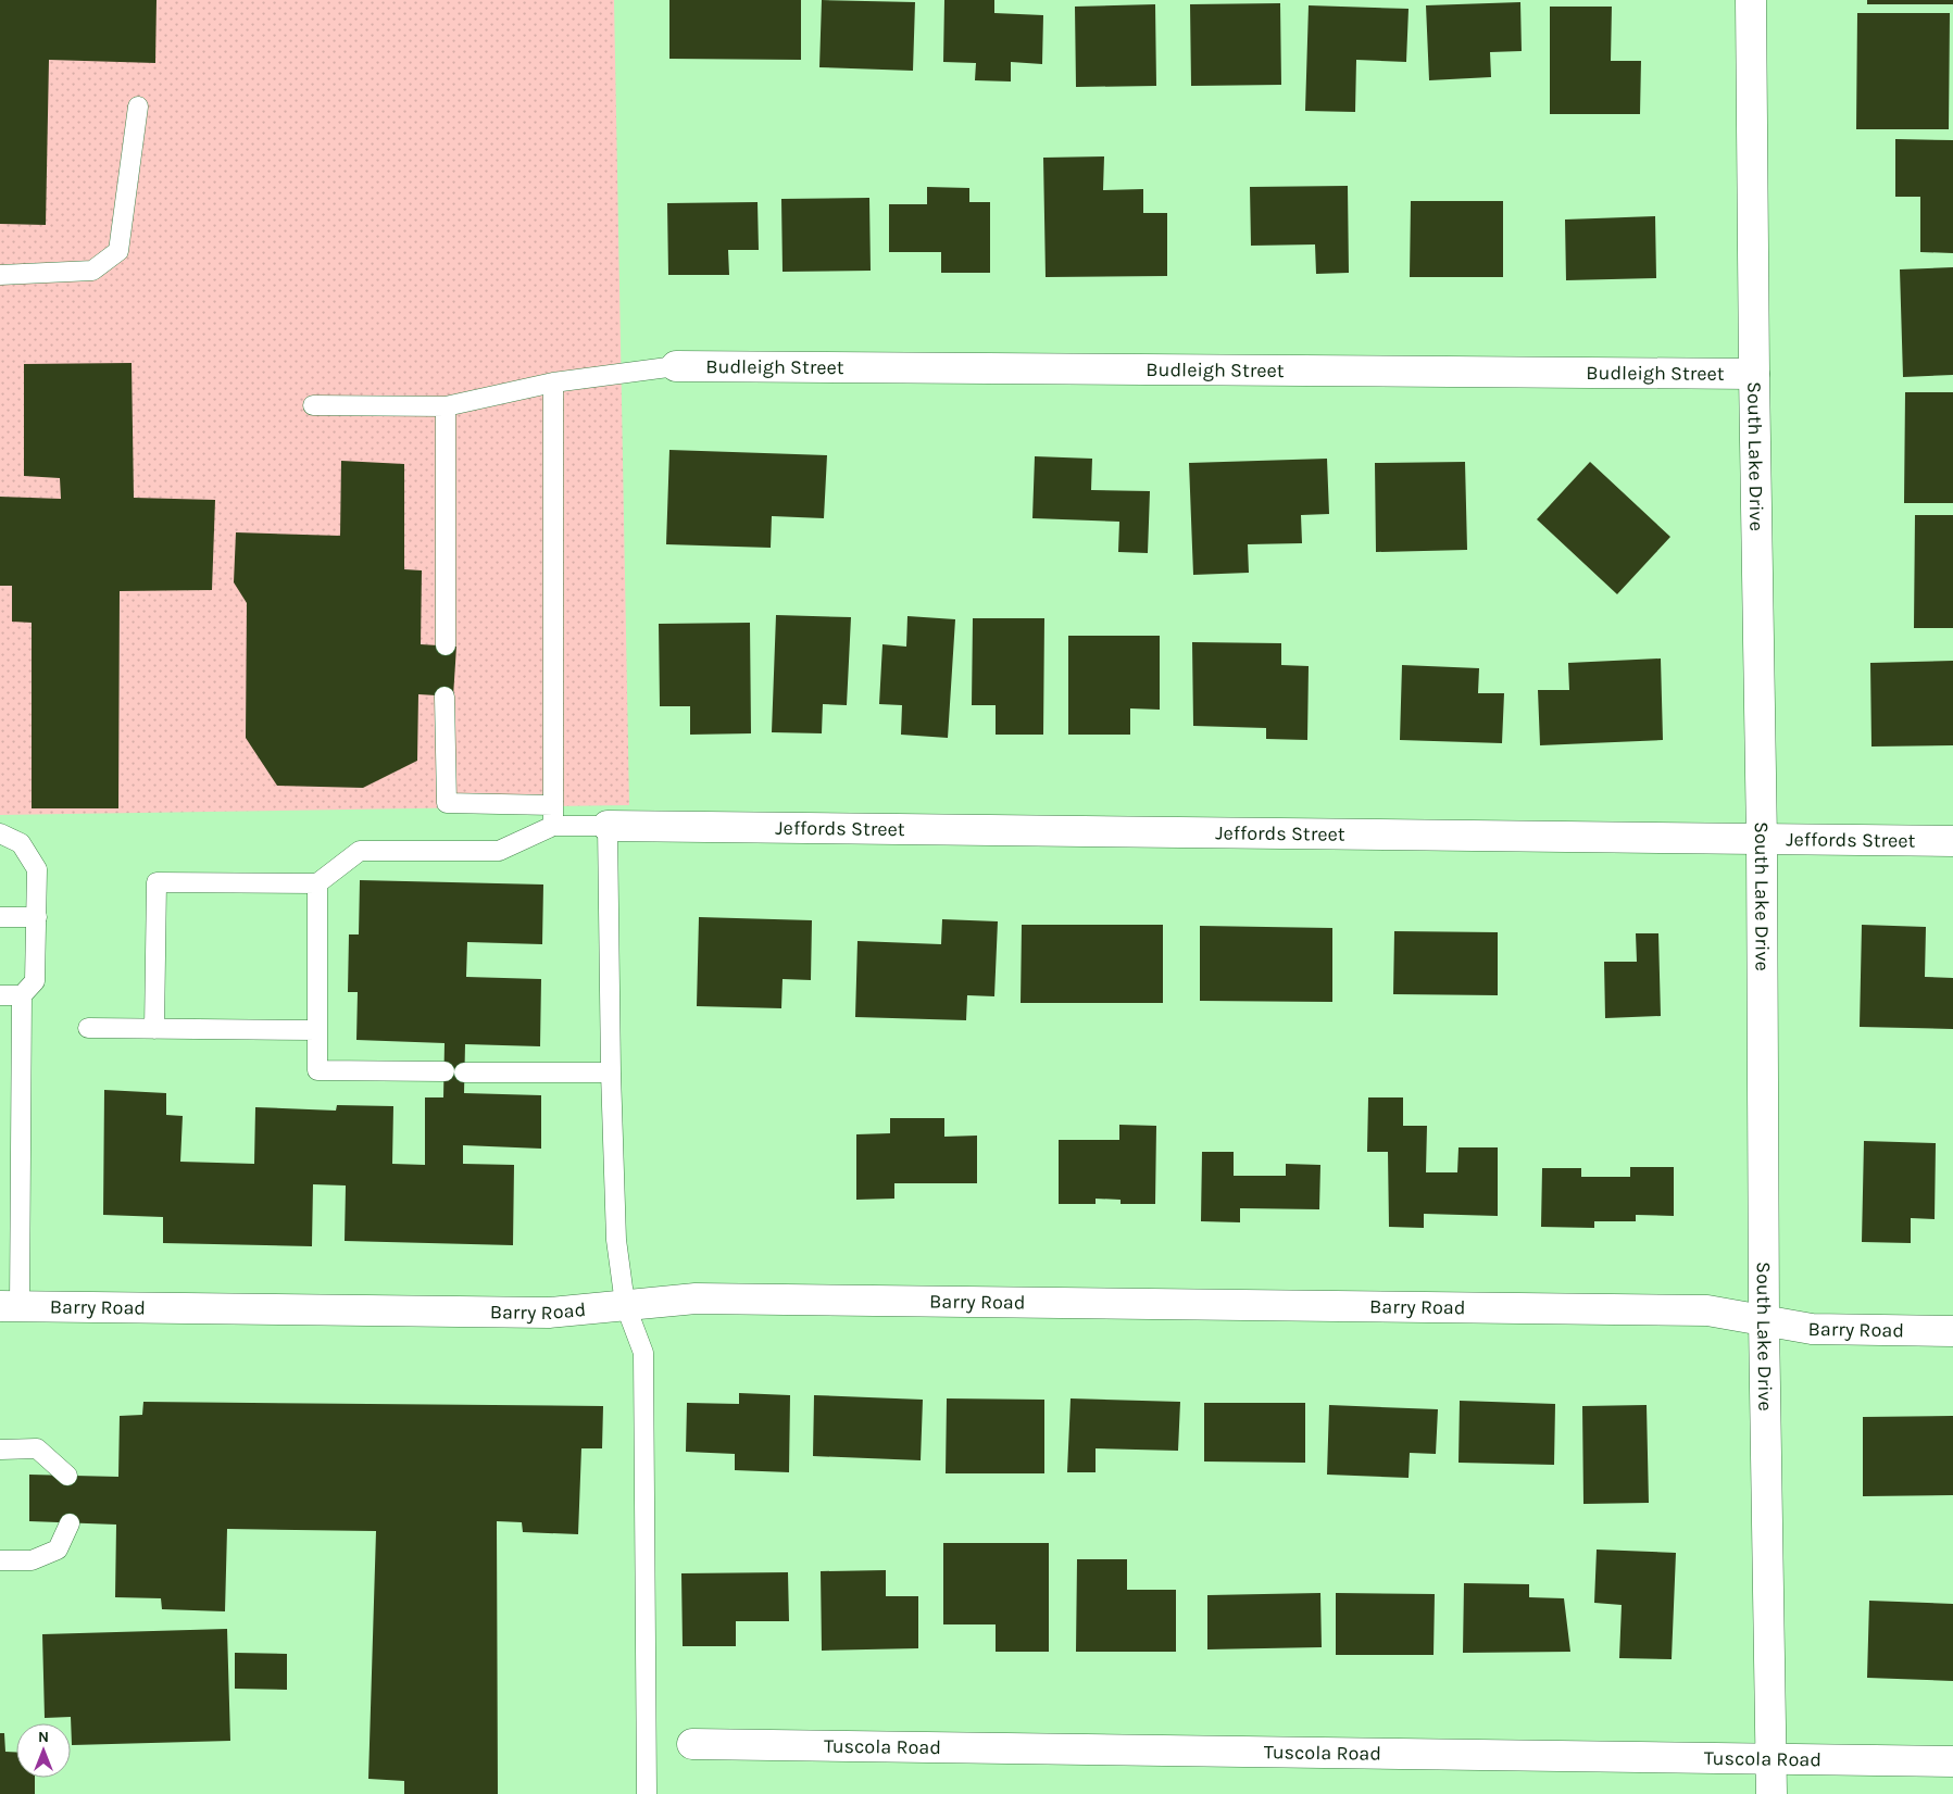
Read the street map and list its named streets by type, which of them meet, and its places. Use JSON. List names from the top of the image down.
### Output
{
  "streets": {
    "street": [
      "Budleigh Street",
      "South Lake Drive",
      "Jeffords Street",
      "Barry Road",
      "Tuscola Road"
    ]
  },
  "crossings": [
    ["Budleigh Street", "South Lake Drive"],
    ["South Lake Drive", "Jeffords Street"],
    ["South Lake Drive", "Barry Road"],
    ["South Lake Drive", "Tuscola Road"]
  ],
  "north": "top"
}
